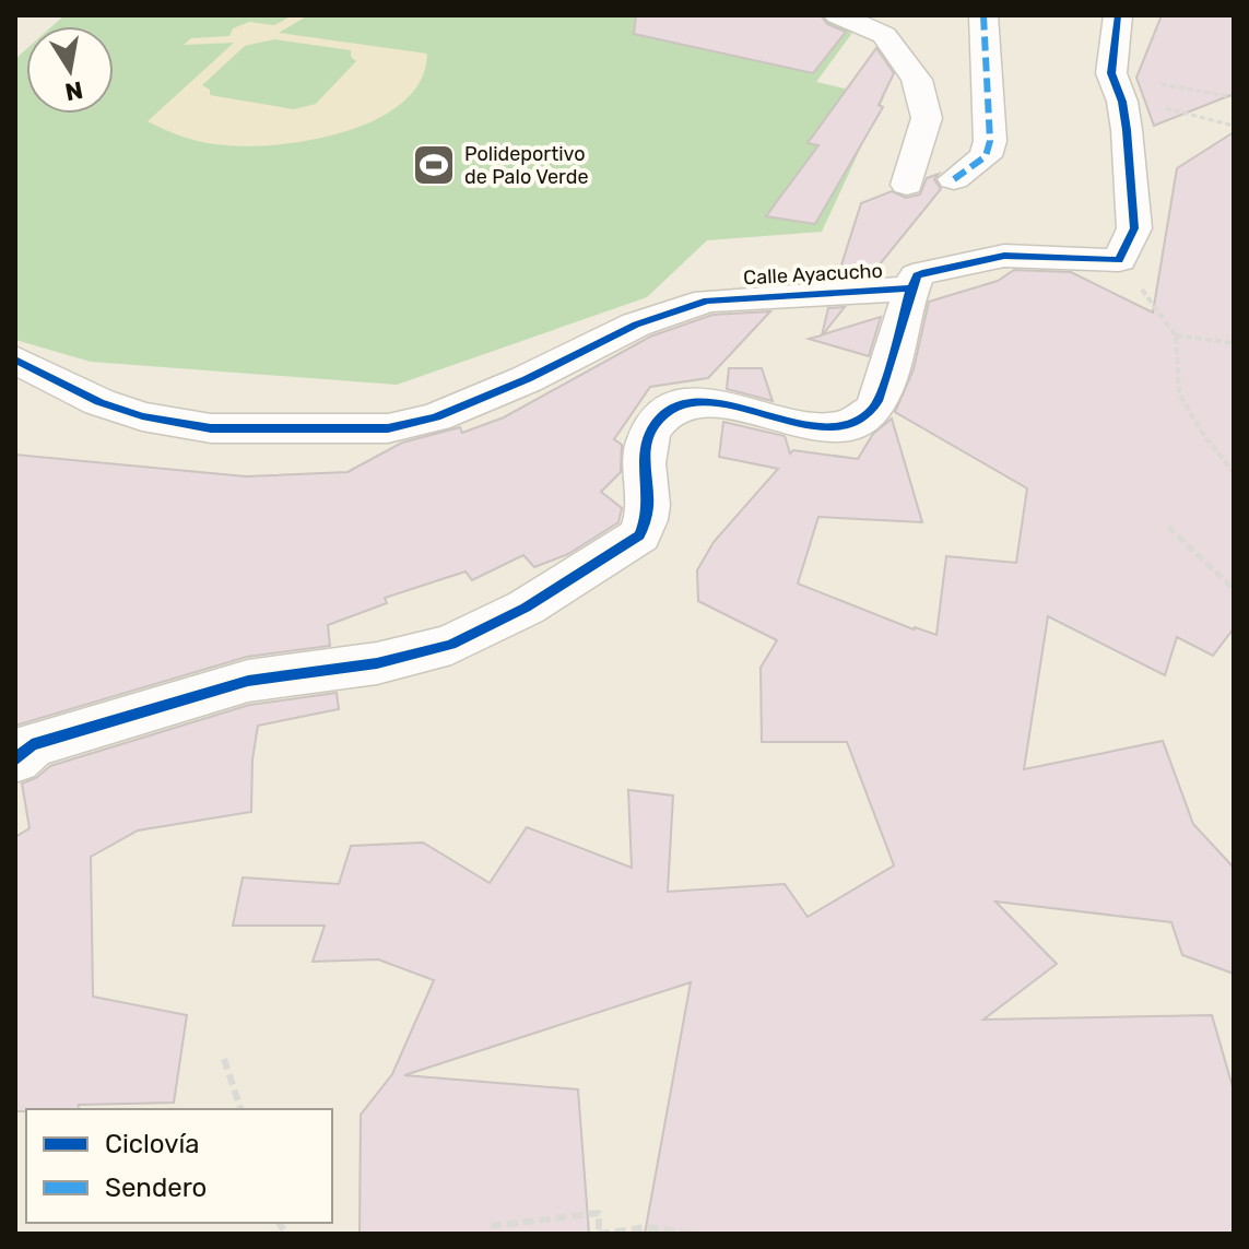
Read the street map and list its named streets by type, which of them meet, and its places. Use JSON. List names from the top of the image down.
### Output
{
  "streets": {
    "street": ["Calle Ayacucho"]
  },
  "places": {
    "sports": ["Polideportivo de Palo Verde"]
  },
  "legend": ["Ciclovía", "Sendero"],
  "north": "bottom"
}
